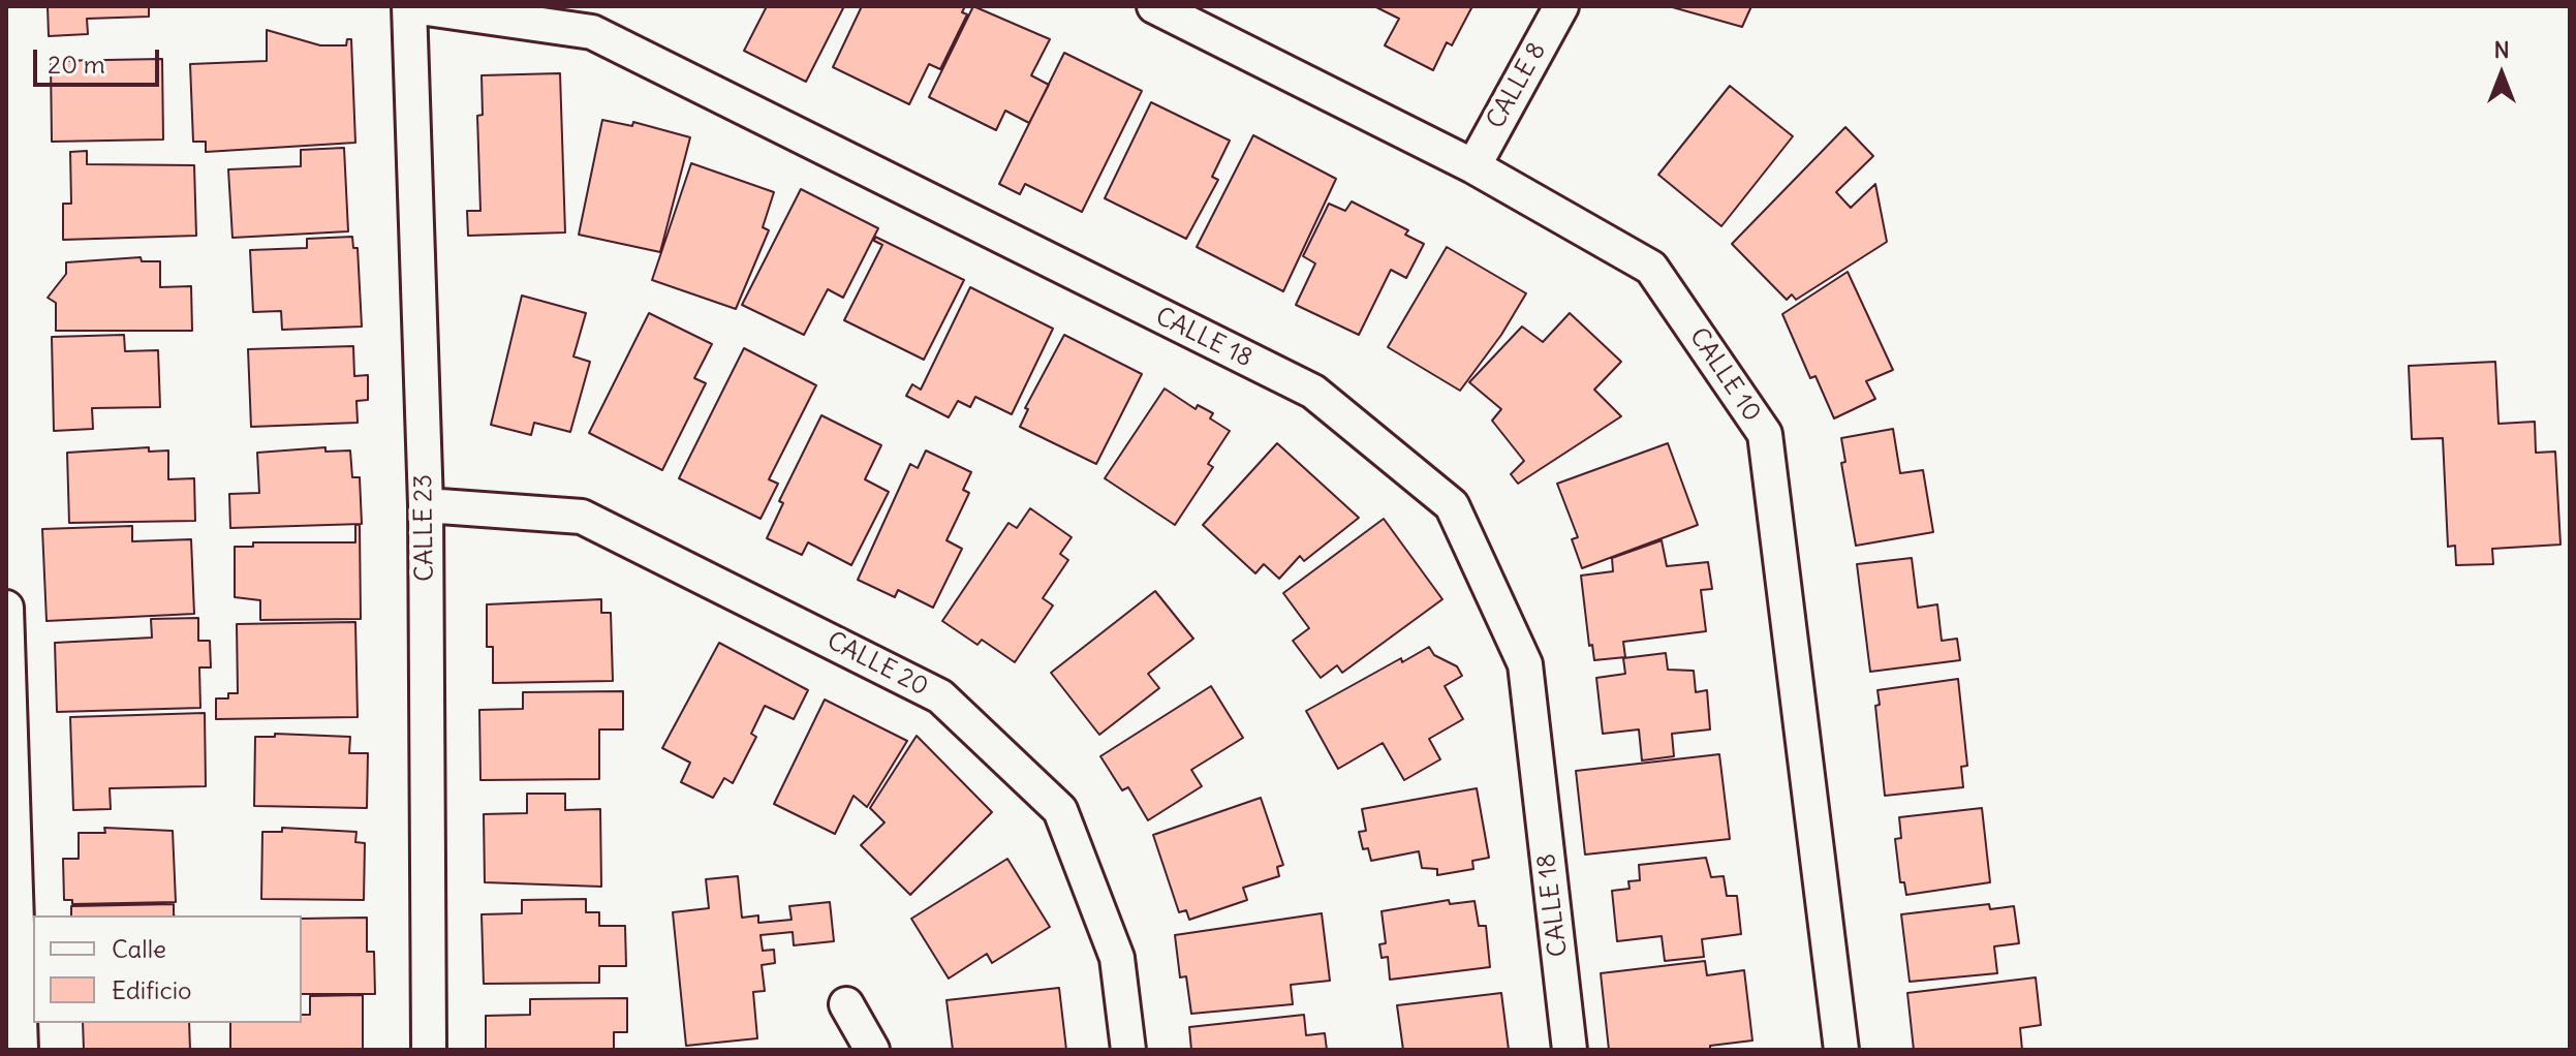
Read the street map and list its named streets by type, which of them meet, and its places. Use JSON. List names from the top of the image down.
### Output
{
  "streets": {
    "street": [
      "CALLE 8",
      "CALLE 18",
      "CALLE 10",
      "CALLE 23",
      "CALLE 20"
    ]
  },
  "crossings": [
    ["CALLE 8", "CALLE 10"],
    ["CALLE 18", "CALLE 23"],
    ["CALLE 23", "CALLE 20"]
  ],
  "legend": ["Calle", "Edificio"],
  "scale_bar": "20 m",
  "north": "top"
}
